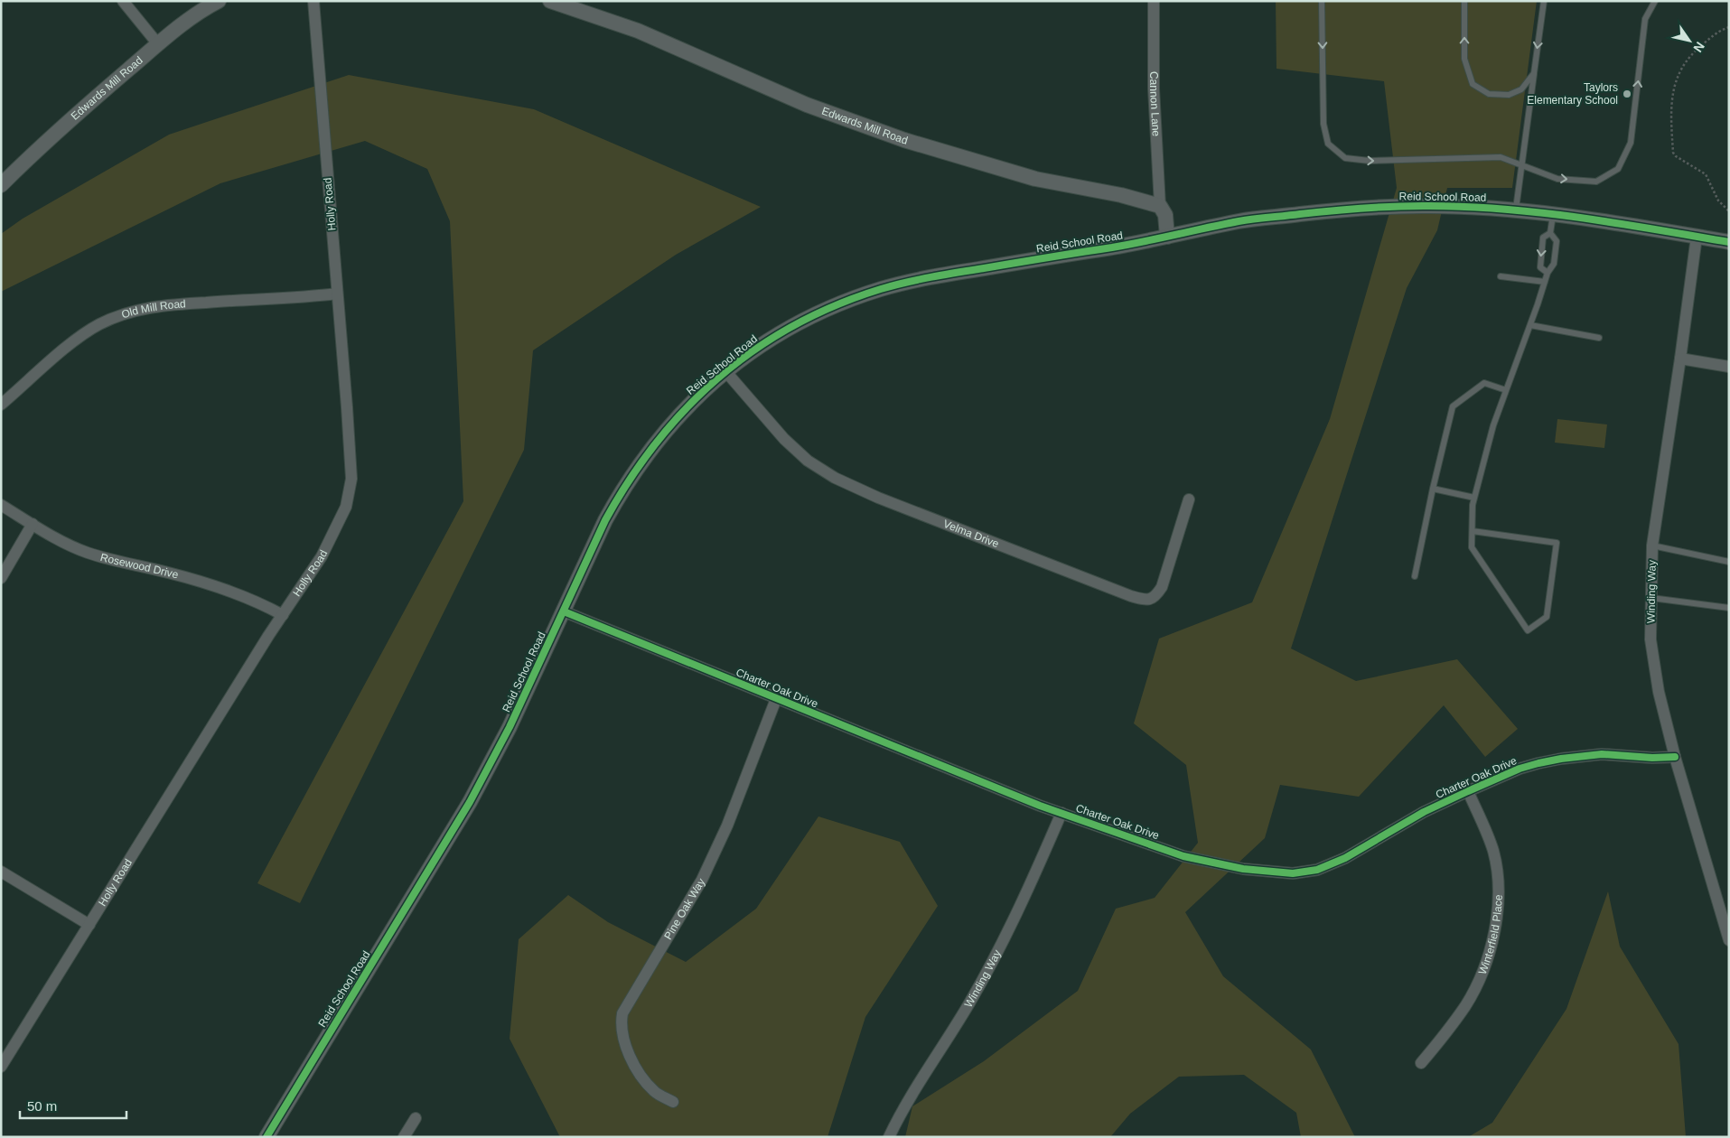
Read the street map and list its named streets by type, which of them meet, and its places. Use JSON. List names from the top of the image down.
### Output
{
  "streets": {
    "street": [
      "Edwards Mill Road",
      "Cannon Lane",
      "Reid School Road",
      "Holly Road",
      "Old Mill Road",
      "Velma Drive",
      "Rosewood Drive",
      "Winding Way",
      "Charter Oak Drive",
      "Pine Oak Way",
      "Winterfield Place"
    ]
  },
  "crossings": [
    ["Edwards Mill Road", "Cannon Lane"],
    ["Reid School Road", "Velma Drive"],
    ["Reid School Road", "Winding Way"],
    ["Reid School Road", "Charter Oak Drive"],
    ["Holly Road", "Old Mill Road"],
    ["Holly Road", "Rosewood Drive"],
    ["Winding Way", "Charter Oak Drive"],
    ["Charter Oak Drive", "Pine Oak Way"],
    ["Charter Oak Drive", "Winterfield Place"]
  ],
  "places": ["Taylors Elementary School"],
  "scale_bar": "50 m",
  "north": "bottom right"
}
